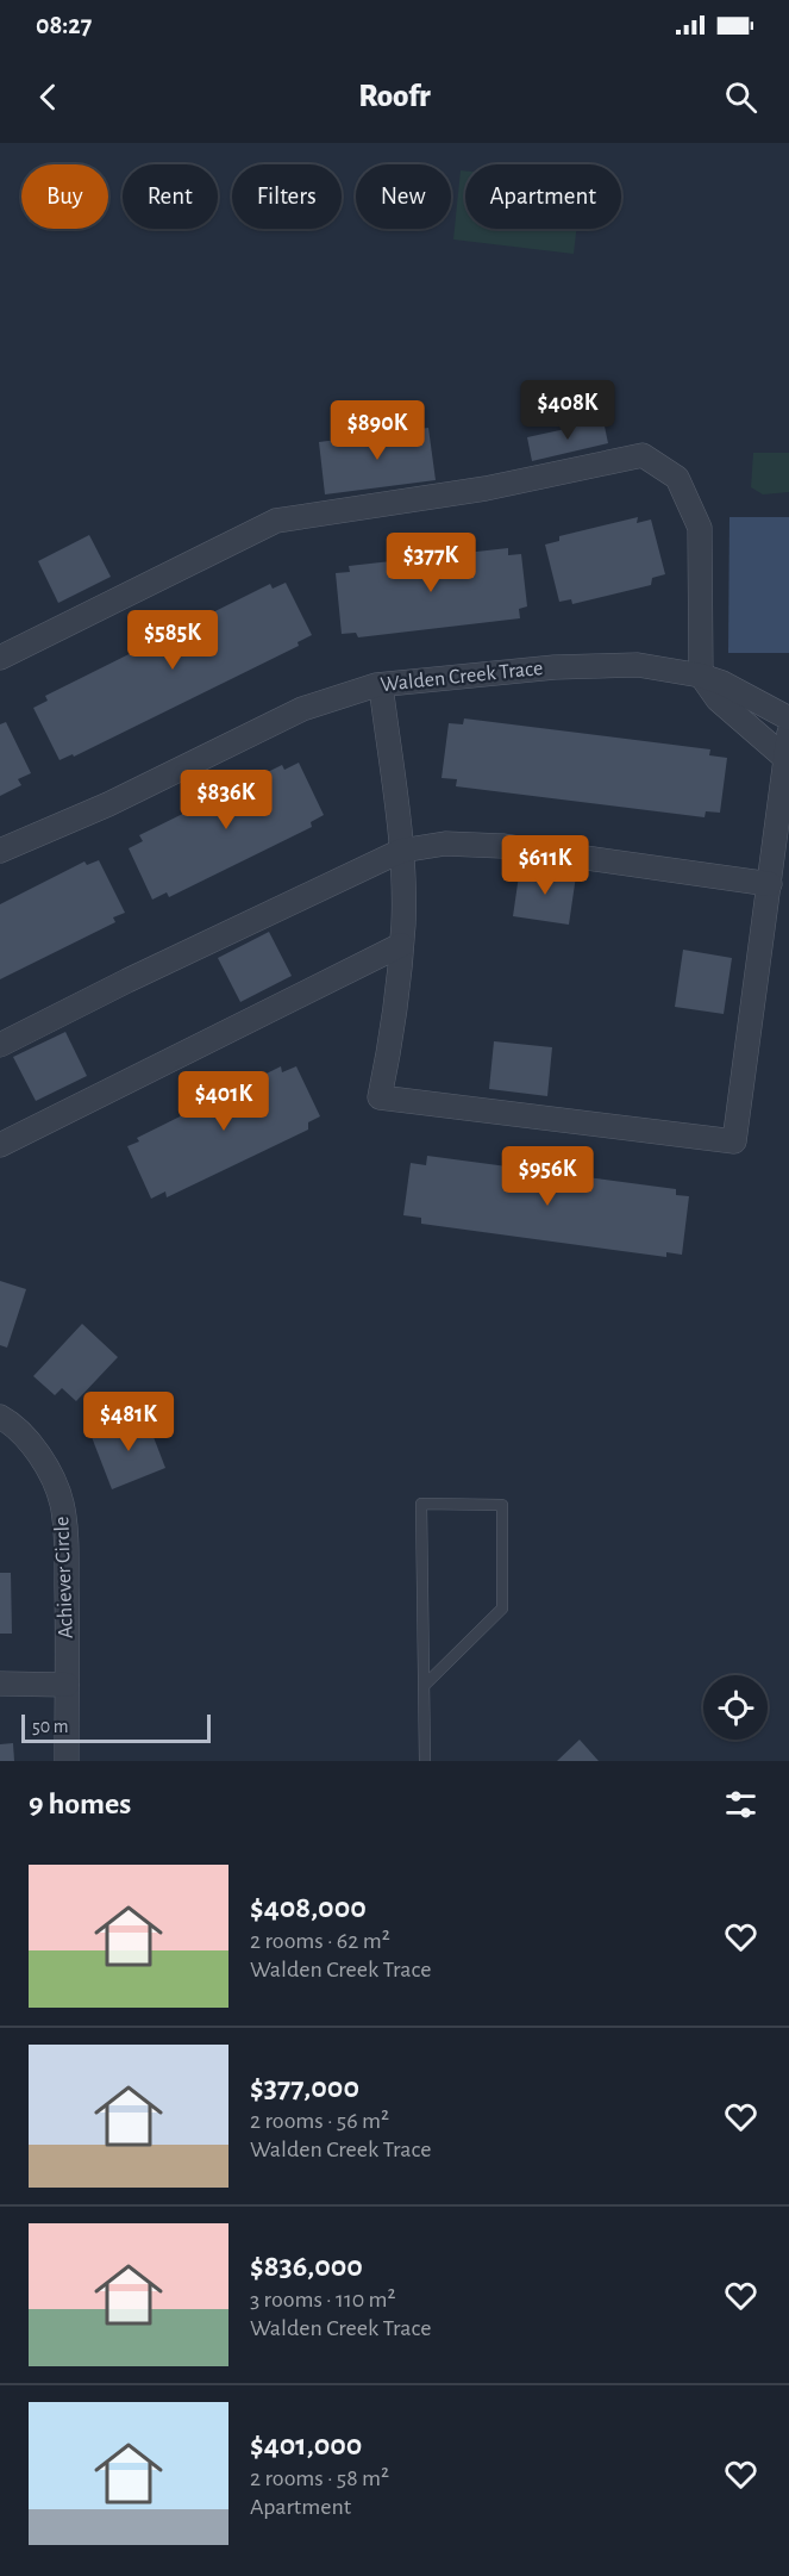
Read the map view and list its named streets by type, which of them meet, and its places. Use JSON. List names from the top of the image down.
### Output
{
  "streets": {
    "street": ["Walden Creek Trace", "Achiever Circle"]
  },
  "scale_bar": "50 m",
  "page": {
    "status": "08:27",
    "header": "Roofr",
    "chip": [
      "Buy",
      "Rent",
      "Filters",
      "New",
      "Apartment"
    ],
    "price": [
      "$408K",
      "$890K",
      "$377K",
      "$585K",
      "$836K",
      "$611K",
      "$401K",
      "$956K",
      "$481K"
    ],
    "scale": "50 m",
    "heading": "9 homes",
    "list": [
      {
        "name": "$408,000",
        "note": "2 rooms · 62 m² · Walden Creek Trace"
      },
      {
        "name": "$377,000",
        "note": "2 rooms · 56 m² · Walden Creek Trace"
      },
      {
        "name": "$836,000",
        "note": "3 rooms · 110 m² · Walden Creek Trace"
      },
      {
        "name": "$401,000",
        "note": "2 rooms · 58 m² · Apartment"
      }
    ]
  }
}
